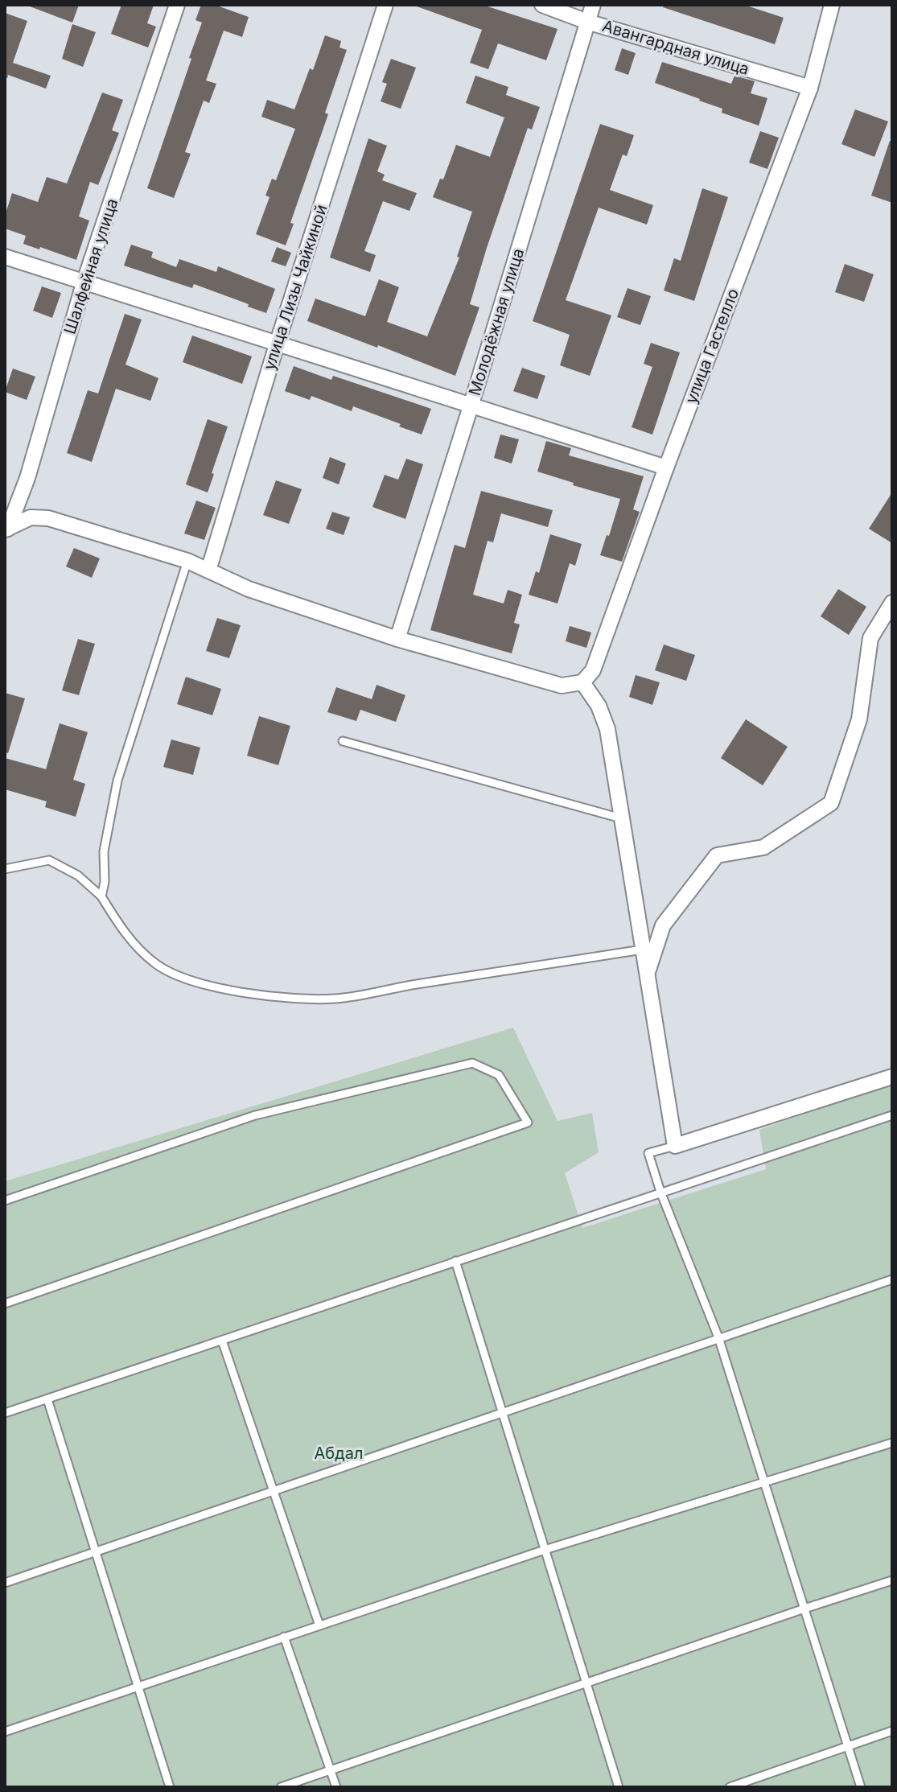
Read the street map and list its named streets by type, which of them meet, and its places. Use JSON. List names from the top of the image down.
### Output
{
  "streets": {
    "street": [
      "Авангардная улица",
      "Шалфейная улица",
      "улица Лизы Чайкиной",
      "Молодёжная улица",
      "улица Гастелло"
    ]
  },
  "crossings": [
    ["Авангардная улица", "Молодёжная улица"],
    ["Авангардная улица", "улица Гастелло"]
  ],
  "parks": ["Абдал"]
}
